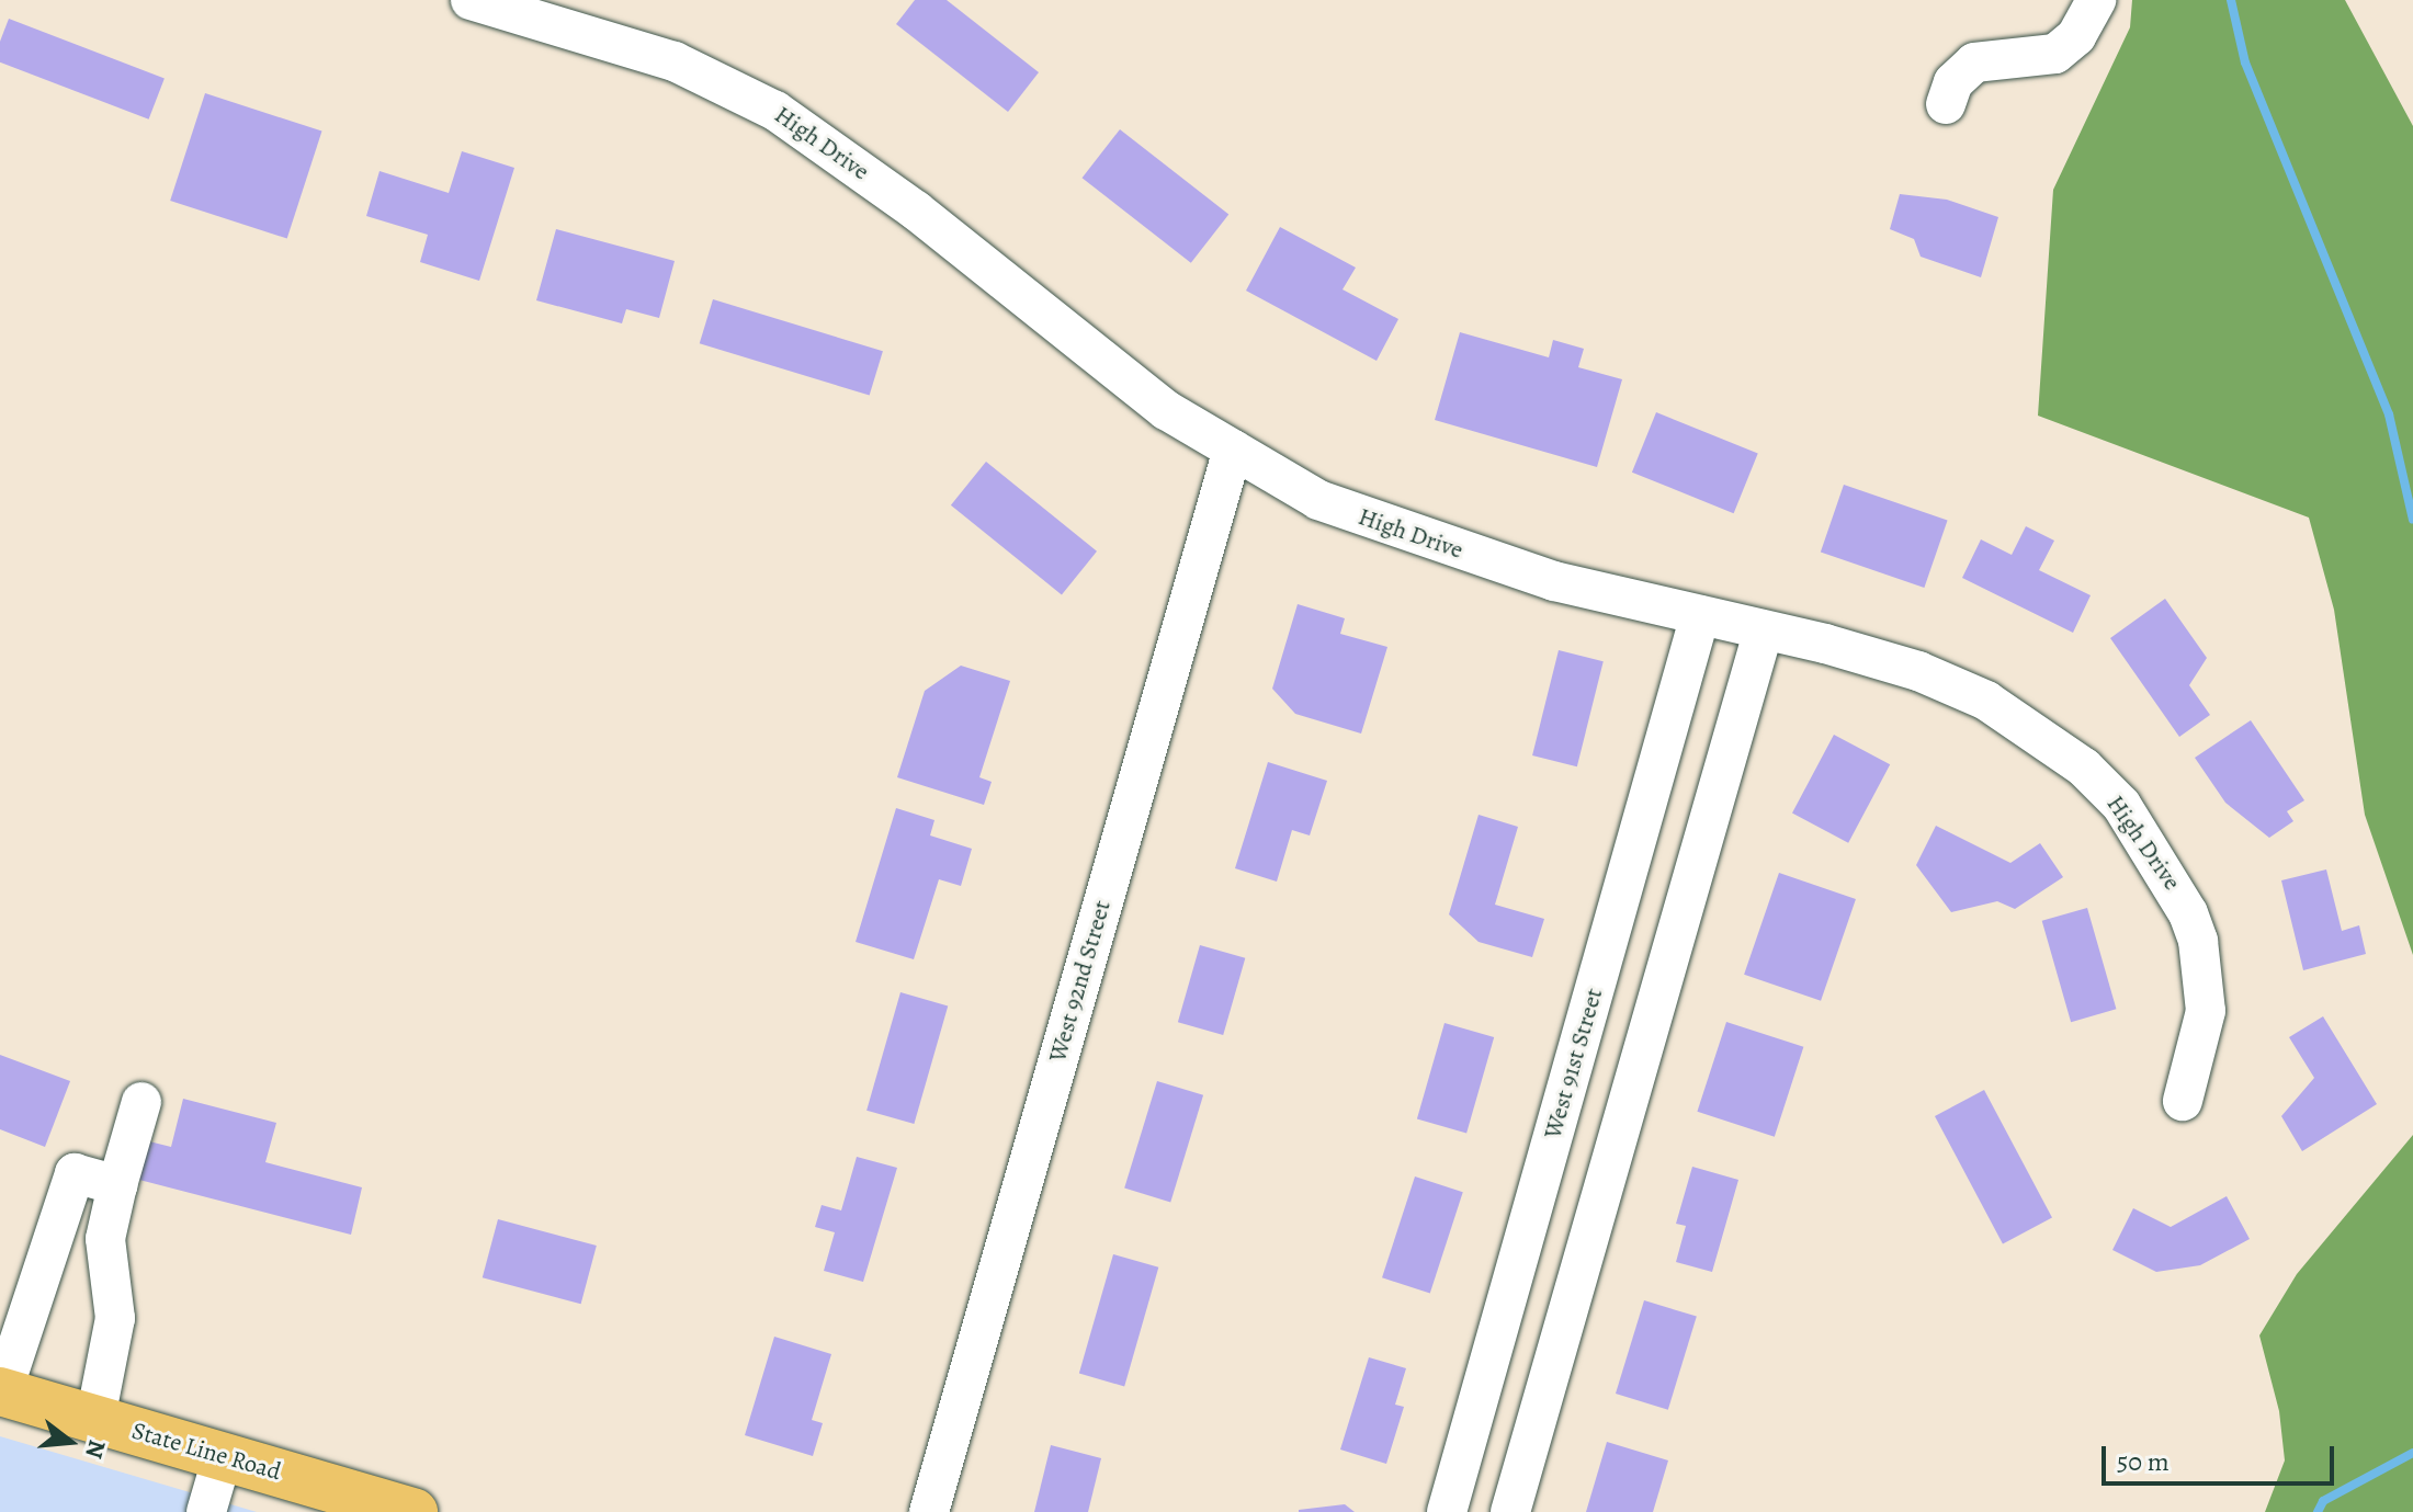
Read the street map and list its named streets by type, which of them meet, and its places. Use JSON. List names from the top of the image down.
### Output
{
  "streets": {
    "main road": ["State Line Road"],
    "street": ["High Drive", "West 92nd Street", "West 91st Street"]
  },
  "crossings": [
    ["High Drive", "West 92nd Street"],
    ["High Drive", "West 91st Street"]
  ],
  "scale_bar": "50 m",
  "north": "right"
}
